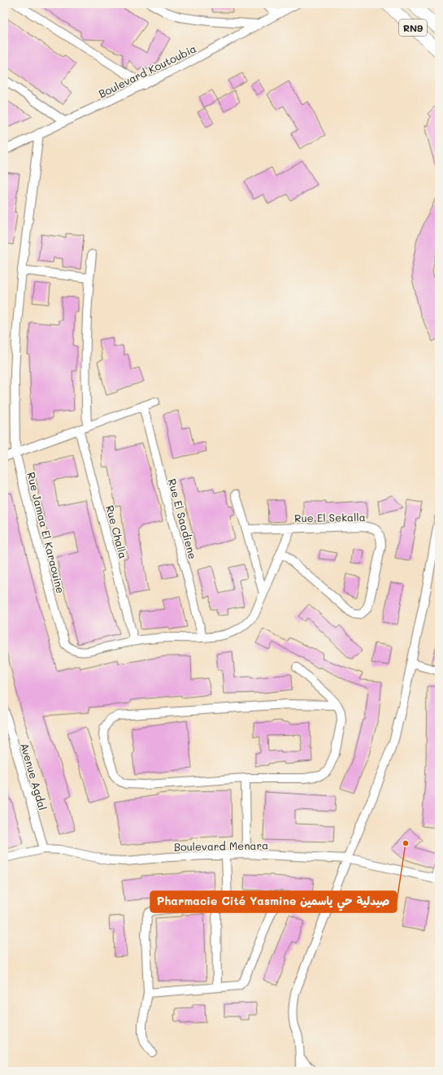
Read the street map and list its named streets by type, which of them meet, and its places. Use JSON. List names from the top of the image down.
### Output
{
  "streets": {
    "main road": ["RN9"],
    "street": [
      "Boulevard Koutoubia",
      "Rue El Sekalla",
      "Rue El Saadiene",
      "Rue Challa",
      "Rue Jamaa El Karaouine",
      "Avenue Agdal",
      "Boulevard Menara"
    ]
  },
  "crossings": [
    ["Boulevard Koutoubia", "Rue Jamaa El Karaouine"],
    ["Rue El Sekalla", "Rue Jamaa El Karaouine"],
    ["Rue El Saadiene", "Rue Jamaa El Karaouine"],
    ["Rue Challa", "Rue Jamaa El Karaouine"],
    ["Avenue Agdal", "Boulevard Menara"]
  ],
  "places": ["Pharmacie Cité Yasmine صيدلية حي ياسمين"]
}
